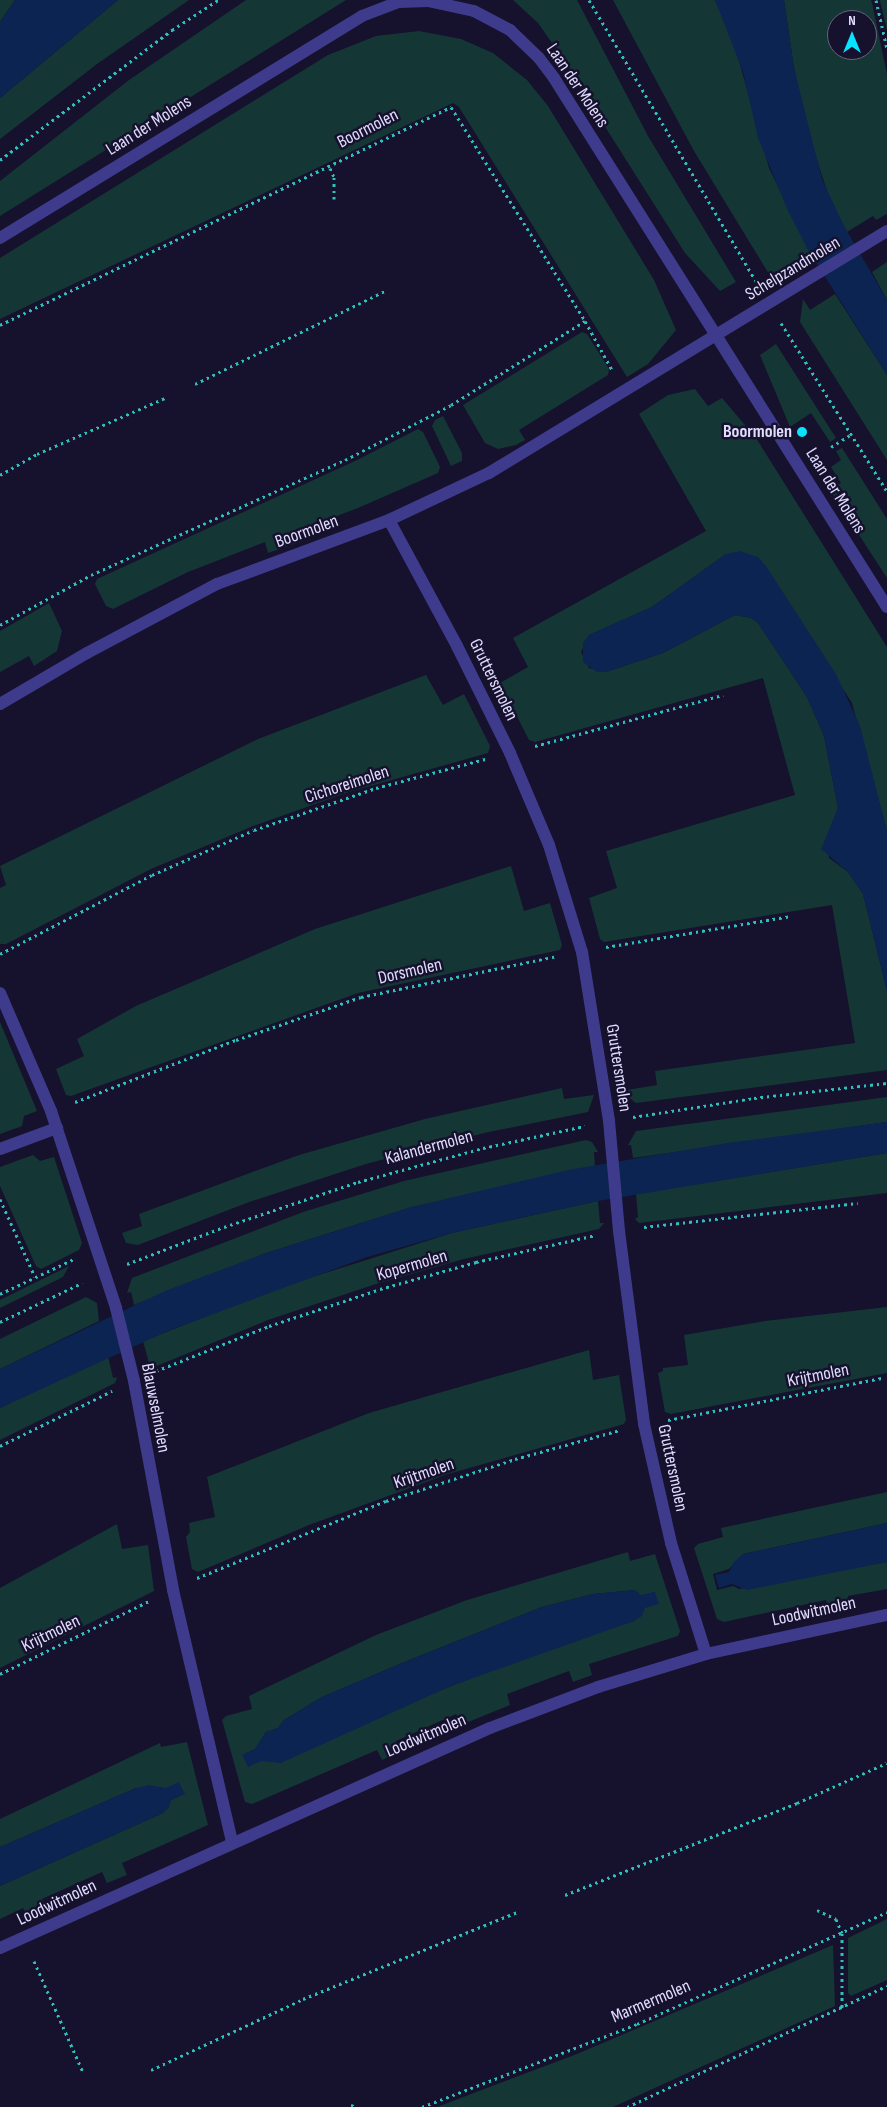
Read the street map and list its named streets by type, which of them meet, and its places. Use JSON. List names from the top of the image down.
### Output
{
  "streets": {
    "street": [
      "Laan der Molens",
      "Boormolen",
      "Schelpzandmolen",
      "Gruttersmolen",
      "Blauwselmolen",
      "Loodwitmolen"
    ],
    "path": [
      "Cichoreimolen",
      "Dorsmolen",
      "Kalandermolen",
      "Kopermolen",
      "Krijtmolen",
      "Marmermolen"
    ]
  },
  "crossings": [
    ["Laan der Molens", "Boormolen"],
    ["Laan der Molens", "Schelpzandmolen"],
    ["Boormolen", "Schelpzandmolen"],
    ["Boormolen", "Gruttersmolen"],
    ["Gruttersmolen", "Cichoreimolen"],
    ["Gruttersmolen", "Dorsmolen"],
    ["Gruttersmolen", "Kalandermolen"],
    ["Gruttersmolen", "Kopermolen"],
    ["Gruttersmolen", "Krijtmolen"],
    ["Gruttersmolen", "Loodwitmolen"],
    ["Dorsmolen", "Blauwselmolen"],
    ["Kalandermolen", "Blauwselmolen"],
    ["Kopermolen", "Blauwselmolen"],
    ["Krijtmolen", "Blauwselmolen"],
    ["Blauwselmolen", "Loodwitmolen"]
  ],
  "places": ["Boormolen"],
  "north": "top"
}
